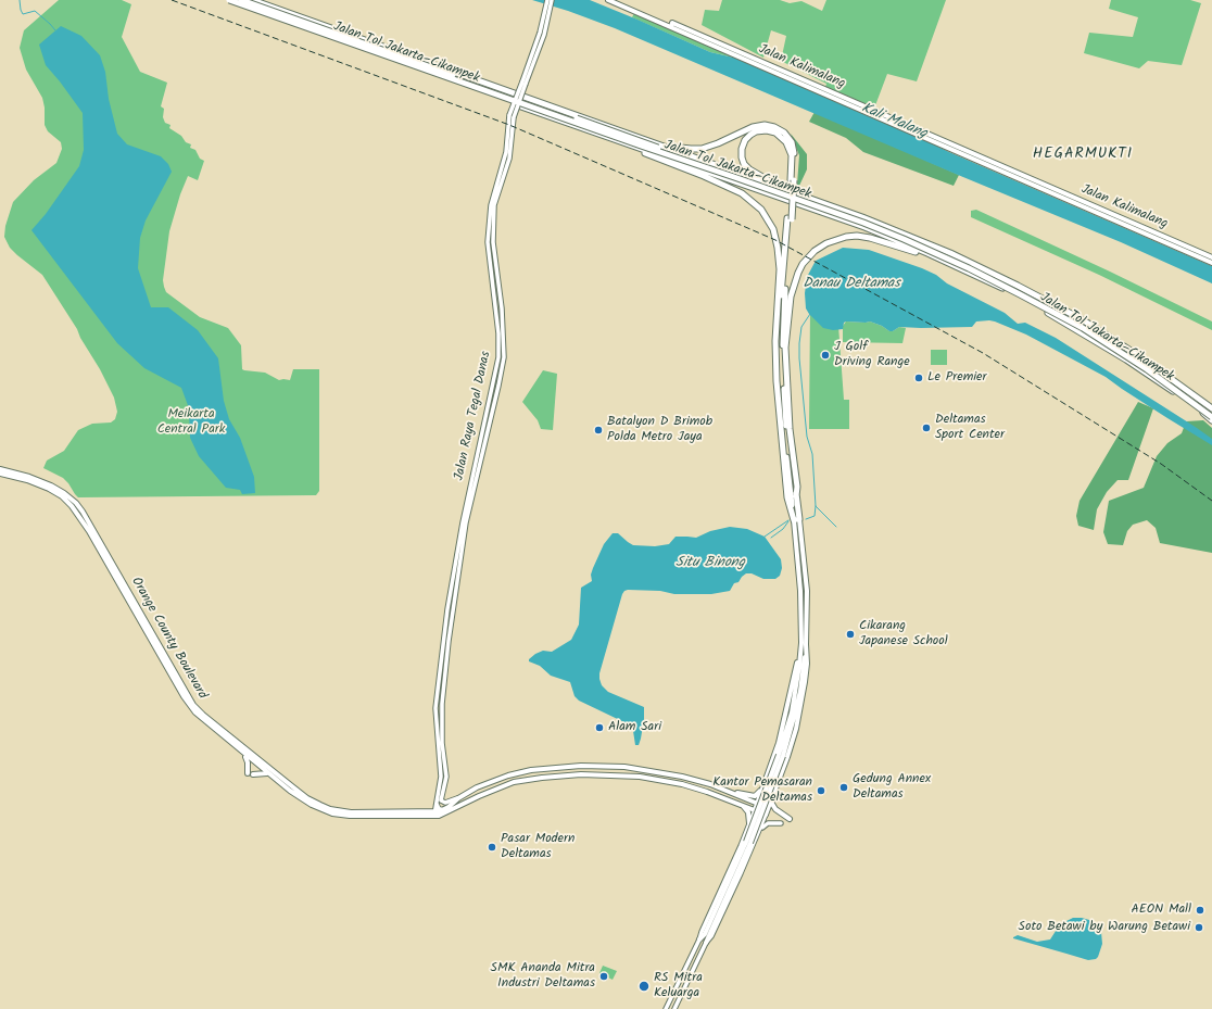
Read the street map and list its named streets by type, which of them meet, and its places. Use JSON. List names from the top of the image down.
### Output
{
  "streets": {
    "highway": ["Jalan Tol Jakarta–Cikampek"],
    "main road": ["Jalan Kalimalang", "Orange County Boulevard"],
    "street": ["Jalan Raya Tegal Danas"]
  },
  "crossings": [
    ["Jalan Raya Tegal Danas", "Orange County Boulevard"]
  ],
  "districts": ["HEGARMUKTI"],
  "water": ["Kali Malang", "Danau Deltamas", "Situ Binong"],
  "parks": ["Meikarta Central Park"],
  "places": [
    "J Golf Driving Range",
    "Le Premier",
    "Deltamas Sport Center",
    "Batalyon D Brimob Polda Metro Jaya",
    "Cikarang Japanese School",
    "Alam Sari",
    "Gedung Annex Deltamas",
    "Kantor Pemasaran Deltamas",
    "Pasar Modern Deltamas",
    "AEON Mall",
    "Soto Betawi by Warung Betawi",
    "SMK Ananda Mitra Industri Deltamas",
    "RS Mitra Keluarga"
  ]
}
